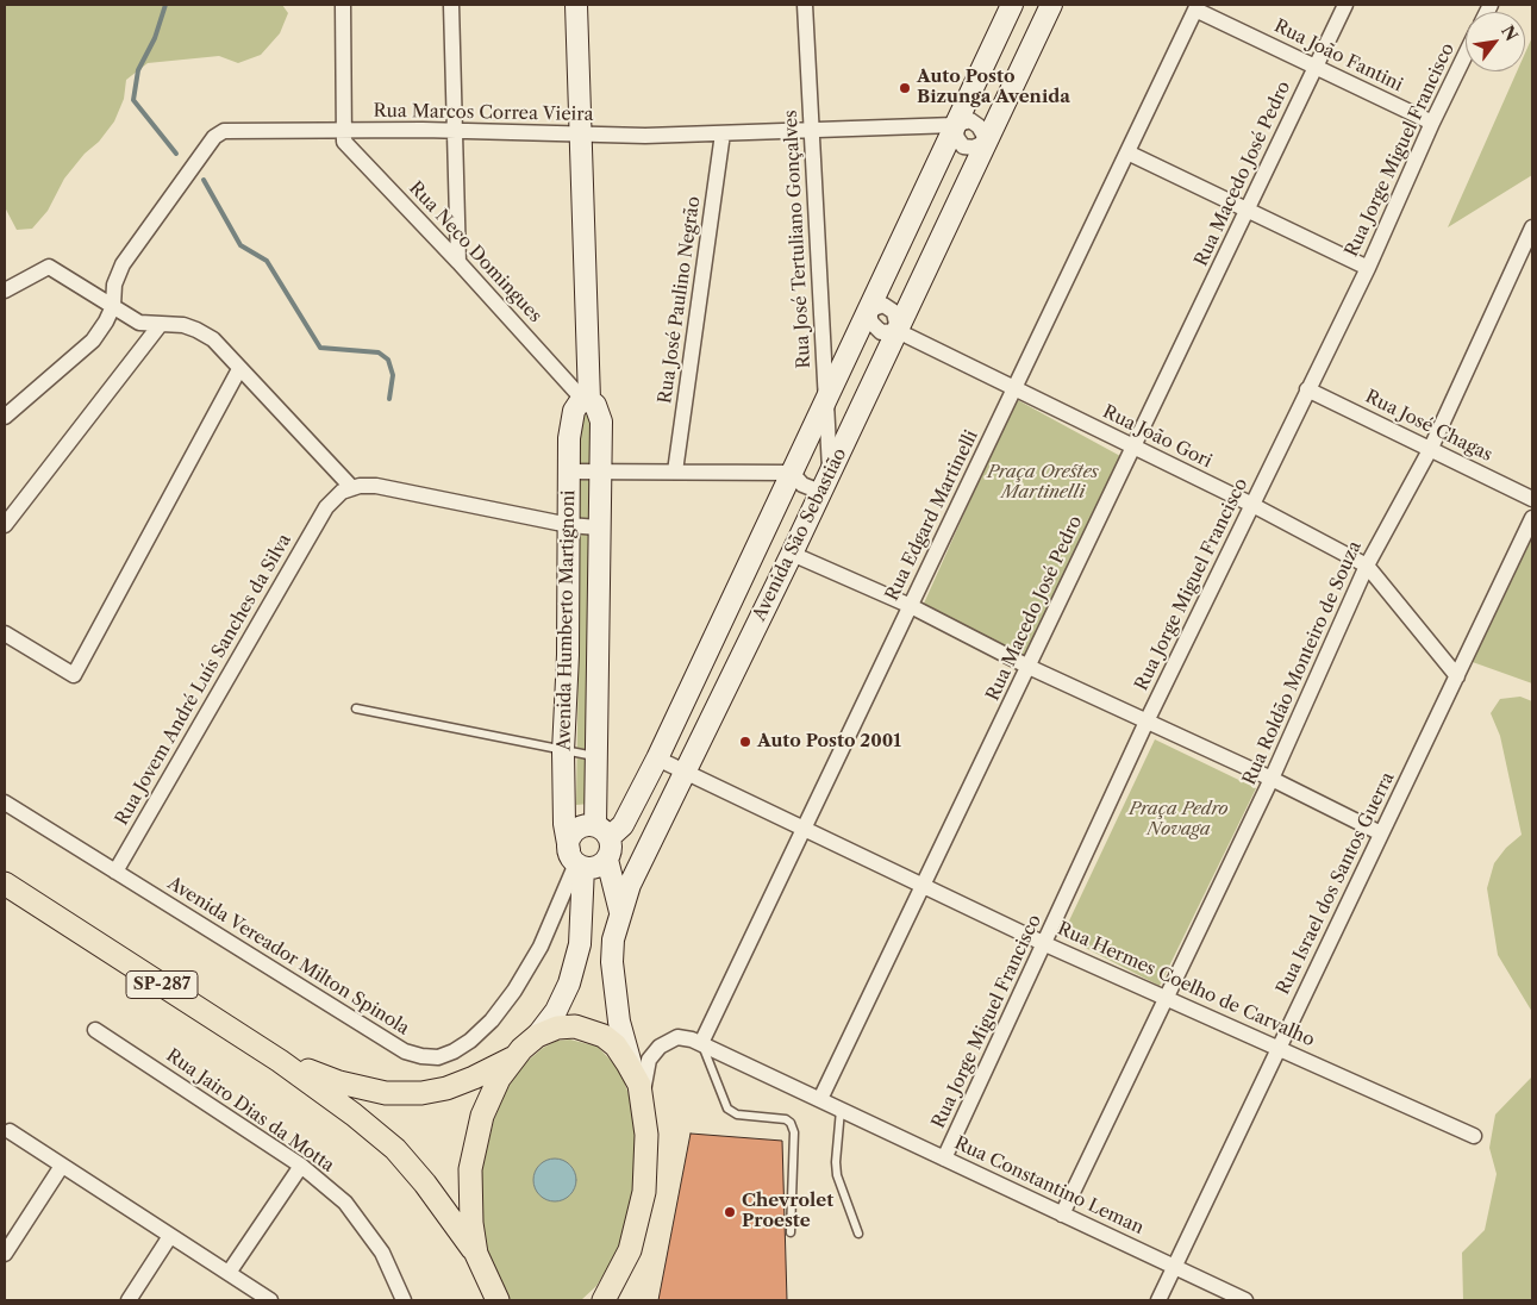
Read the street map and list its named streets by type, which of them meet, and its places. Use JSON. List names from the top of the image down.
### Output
{
  "streets": {
    "main road": ["Avenida São Sebastião", "Avenida Humberto Martignoni", "SP-287"],
    "street": [
      "Rua João Fantini",
      "Rua Marcos Correa Vieira",
      "Rua Jorge Miguel Francisco",
      "Rua Macedo José Pedro",
      "Rua José Tertuliano Gonçalves",
      "Rua Neco Domingues",
      "Rua José Paulino Negrão",
      "Rua José Chagas",
      "Rua João Gori",
      "Rua Edgard Martinelli",
      "Rua Roldão Monteiro de Souza",
      "Rua Jovem André Luís Sanches da Silva",
      "Rua Israel dos Santos Guerra",
      "Avenida Vereador Milton Spinola",
      "Rua Hermes Coelho de Carvalho",
      "Rua Jairo Dias da Motta",
      "Rua Constantino Leman"
    ]
  },
  "crossings": [
    ["Rua João Fantini", "Rua Jorge Miguel Francisco"],
    ["Rua João Fantini", "Rua Macedo José Pedro"],
    ["Rua João Fantini", "Rua Edgard Martinelli"],
    ["Rua Marcos Correa Vieira", "Rua José Tertuliano Gonçalves"],
    ["Rua Marcos Correa Vieira", "Rua Neco Domingues"],
    ["Rua Marcos Correa Vieira", "Rua José Paulino Negrão"],
    ["Rua Marcos Correa Vieira", "Avenida São Sebastião"],
    ["Rua Marcos Correa Vieira", "Avenida Humberto Martignoni"],
    ["Rua Jorge Miguel Francisco", "Rua José Chagas"],
    ["Rua Jorge Miguel Francisco", "Rua João Gori"],
    ["Rua Jorge Miguel Francisco", "Rua Hermes Coelho de Carvalho"],
    ["Rua Jorge Miguel Francisco", "Rua Constantino Leman"],
    ["Rua Macedo José Pedro", "Rua João Gori"],
    ["Rua Macedo José Pedro", "Rua Hermes Coelho de Carvalho"],
    ["Rua Macedo José Pedro", "Rua Constantino Leman"],
    ["Rua José Tertuliano Gonçalves", "Avenida São Sebastião"],
    ["Rua Neco Domingues", "Avenida Humberto Martignoni"],
    ["Rua José Chagas", "Rua Roldão Monteiro de Souza"],
    ["Rua João Gori", "Rua Edgard Martinelli"],
    ["Rua João Gori", "Avenida São Sebastião"],
    ["Rua João Gori", "Rua Roldão Monteiro de Souza"],
    ["Rua João Gori", "Rua Israel dos Santos Guerra"],
    ["Rua Edgard Martinelli", "Rua Hermes Coelho de Carvalho"],
    ["Rua Edgard Martinelli", "Rua Constantino Leman"],
    ["Avenida São Sebastião", "Avenida Humberto Martignoni"],
    ["Avenida São Sebastião", "Avenida Vereador Milton Spinola"],
    ["Avenida São Sebastião", "Rua Hermes Coelho de Carvalho"],
    ["Avenida São Sebastião", "Rua Constantino Leman"],
    ["Avenida Humberto Martignoni", "Avenida Vereador Milton Spinola"],
    ["Rua Roldão Monteiro de Souza", "Rua Hermes Coelho de Carvalho"],
    ["Rua Roldão Monteiro de Souza", "Rua Constantino Leman"],
    ["Rua Jovem André Luís Sanches da Silva", "Avenida Vereador Milton Spinola"],
    ["Rua Israel dos Santos Guerra", "Rua Hermes Coelho de Carvalho"],
    ["Rua Israel dos Santos Guerra", "Rua Constantino Leman"]
  ],
  "parks": ["Praça Orestes Martinelli", "Praça Pedro Novaga"],
  "places": ["Auto Posto Bizunga Avenida", "Auto Posto 2001", "Chevrolet Proeste"],
  "north": "top right"
}
